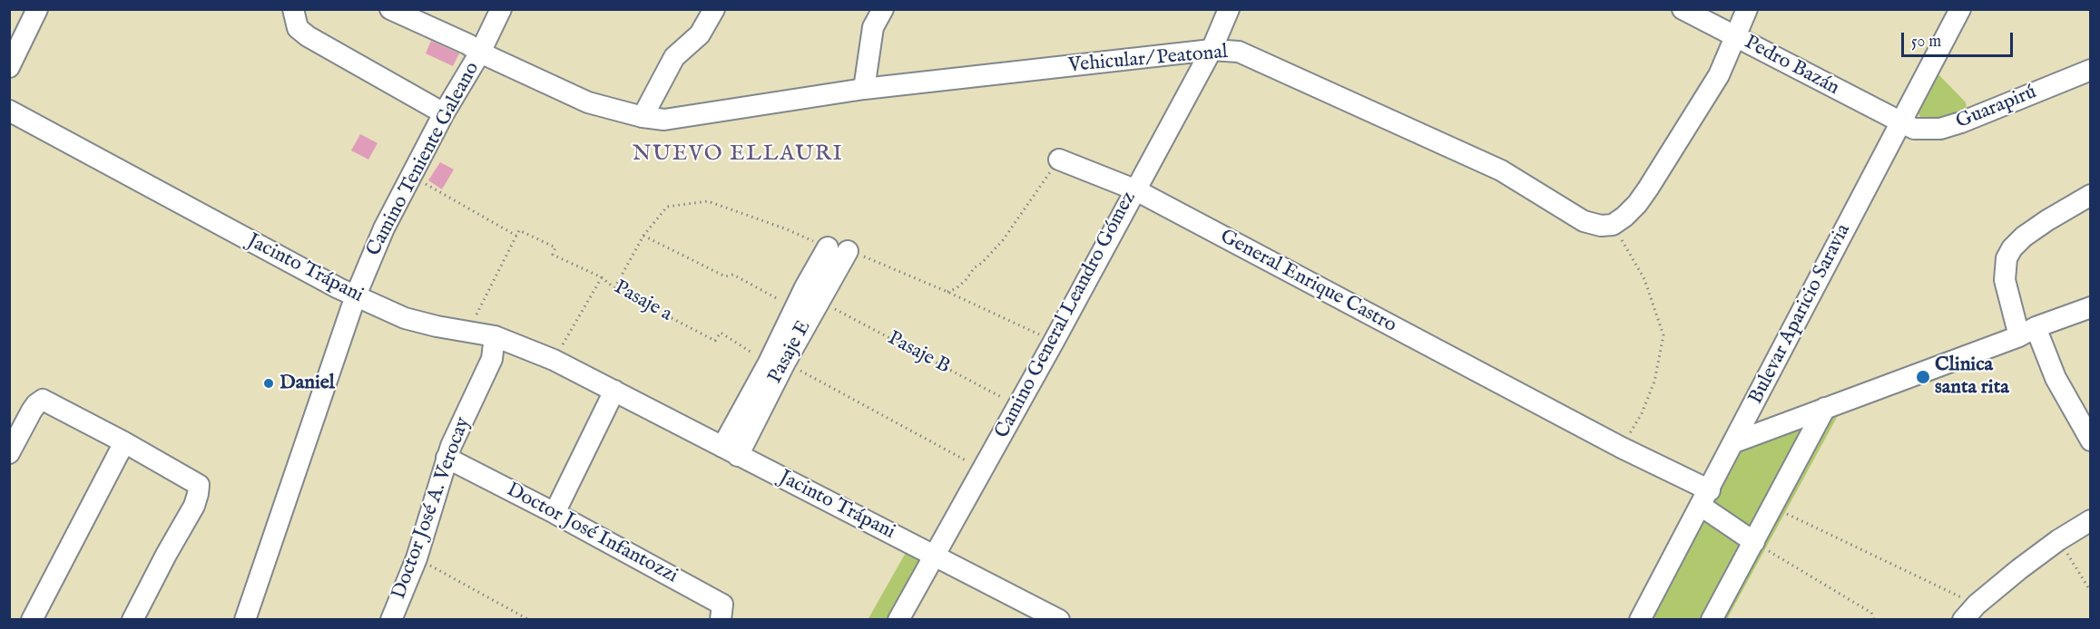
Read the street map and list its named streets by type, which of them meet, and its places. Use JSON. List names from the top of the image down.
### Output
{
  "streets": {
    "street": [
      "Vehicular/ Peatonal",
      "Pedro Bazán",
      "Guarapirú",
      "Camino Teniente Galeano",
      "Jacinto Trápani",
      "General Enrique Castro",
      "Bulevar Aparicio Saravia",
      "Camino General Leandro Gómez",
      "Pasaje E",
      "Doctor José A. Verocay",
      "Doctor José Infantozzi"
    ],
    "path": ["Pasaje a", "Pasaje B"]
  },
  "crossings": [
    ["Vehicular/ Peatonal", "Camino Teniente Galeano"],
    ["Vehicular/ Peatonal", "Camino General Leandro Gómez"],
    ["Pedro Bazán", "Guarapirú"],
    ["Pedro Bazán", "Bulevar Aparicio Saravia"],
    ["Guarapirú", "Bulevar Aparicio Saravia"],
    ["Camino Teniente Galeano", "Jacinto Trápani"],
    ["Jacinto Trápani", "Camino General Leandro Gómez"],
    ["Jacinto Trápani", "Pasaje E"],
    ["Jacinto Trápani", "Doctor José A. Verocay"],
    ["General Enrique Castro", "Bulevar Aparicio Saravia"],
    ["General Enrique Castro", "Camino General Leandro Gómez"],
    ["Pasaje a", "Pasaje E"],
    ["Camino General Leandro Gómez", "Pasaje B"],
    ["Pasaje E", "Pasaje B"],
    ["Doctor José A. Verocay", "Doctor José Infantozzi"]
  ],
  "districts": ["NUEVO ELLAURI"],
  "places": ["Clinica santa rita", "Daniel"],
  "scale_bar": "50 m"
}
